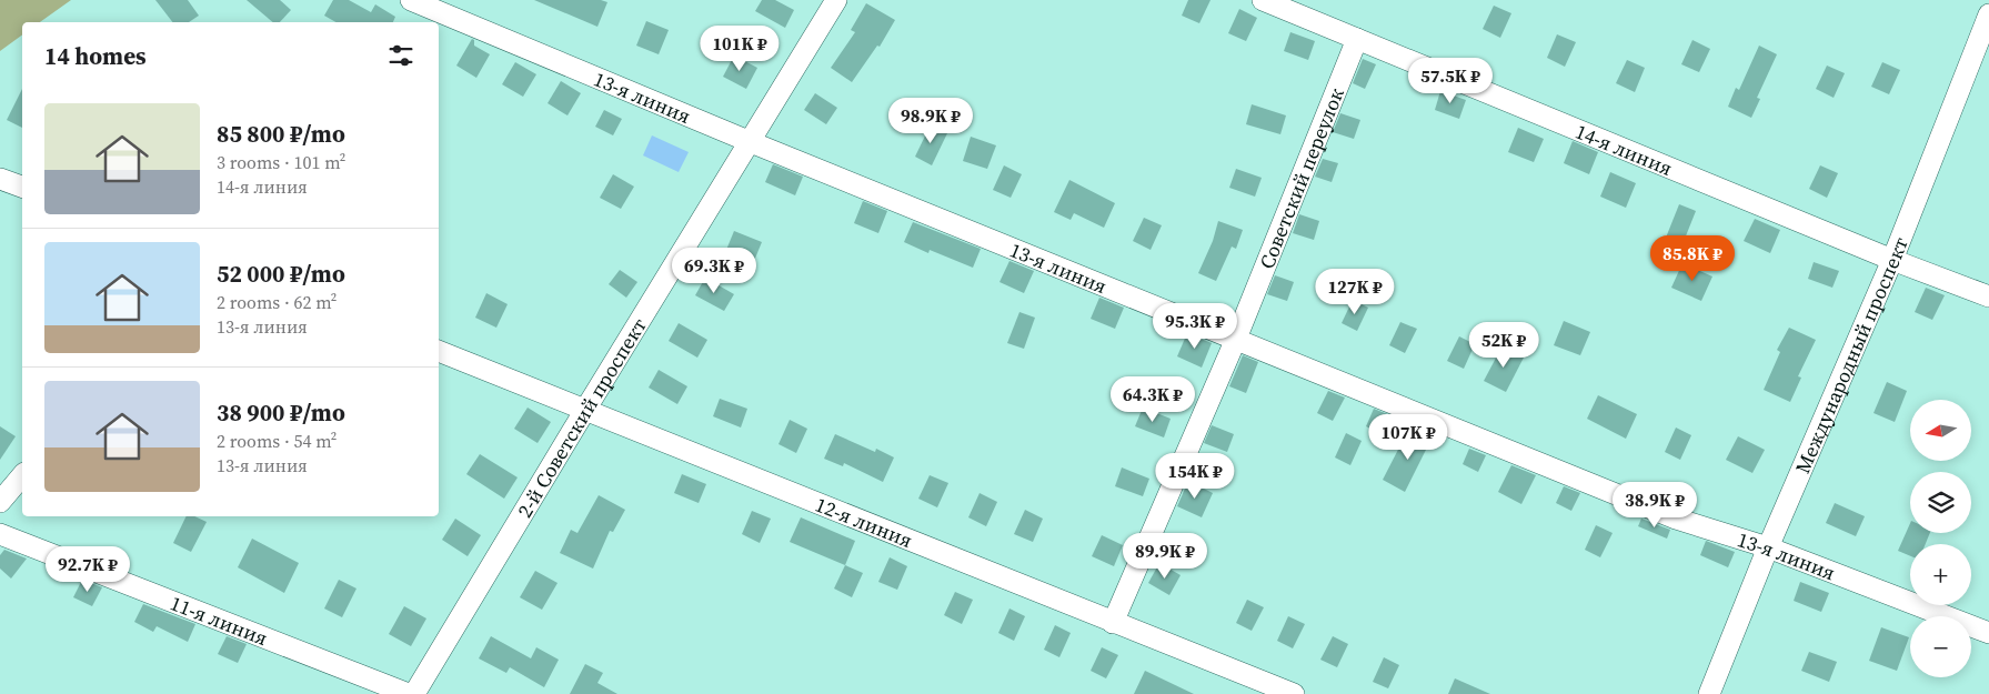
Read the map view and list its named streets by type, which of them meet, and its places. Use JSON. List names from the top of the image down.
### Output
{
  "streets": {
    "street": [
      "13-я линия",
      "14-я линия",
      "Советский переулок",
      "Международный проспект",
      "2-й Советский проспект",
      "12-я линия",
      "11-я линия"
    ]
  },
  "crossings": [
    ["13-я линия", "Советский переулок"],
    ["13-я линия", "Международный проспект"],
    ["13-я линия", "2-й Советский проспект"],
    ["14-я линия", "Советский переулок"],
    ["14-я линия", "Международный проспект"],
    ["Советский переулок", "12-я линия"],
    ["2-й Советский проспект", "12-я линия"]
  ],
  "north": "left",
  "page": {
    "heading": "14 homes",
    "price": [
      "101K ₽",
      "57.5K ₽",
      "98.9K ₽",
      "85.8K ₽",
      "69.3K ₽",
      "127K ₽",
      "95.3K ₽",
      "52K ₽",
      "64.3K ₽",
      "107K ₽",
      "154K ₽",
      "38.9K ₽",
      "89.9K ₽",
      "92.7K ₽"
    ],
    "list": [
      {
        "name": "85 800 ₽/mo",
        "note": "3 rooms · 101 m² · 14-я линия"
      },
      {
        "name": "52 000 ₽/mo",
        "note": "2 rooms · 62 m² · 13-я линия"
      },
      {
        "name": "38 900 ₽/mo",
        "note": "2 rooms · 54 m² · 13-я линия"
      }
    ],
    "map_buttons": ["+", "−"]
  }
}
